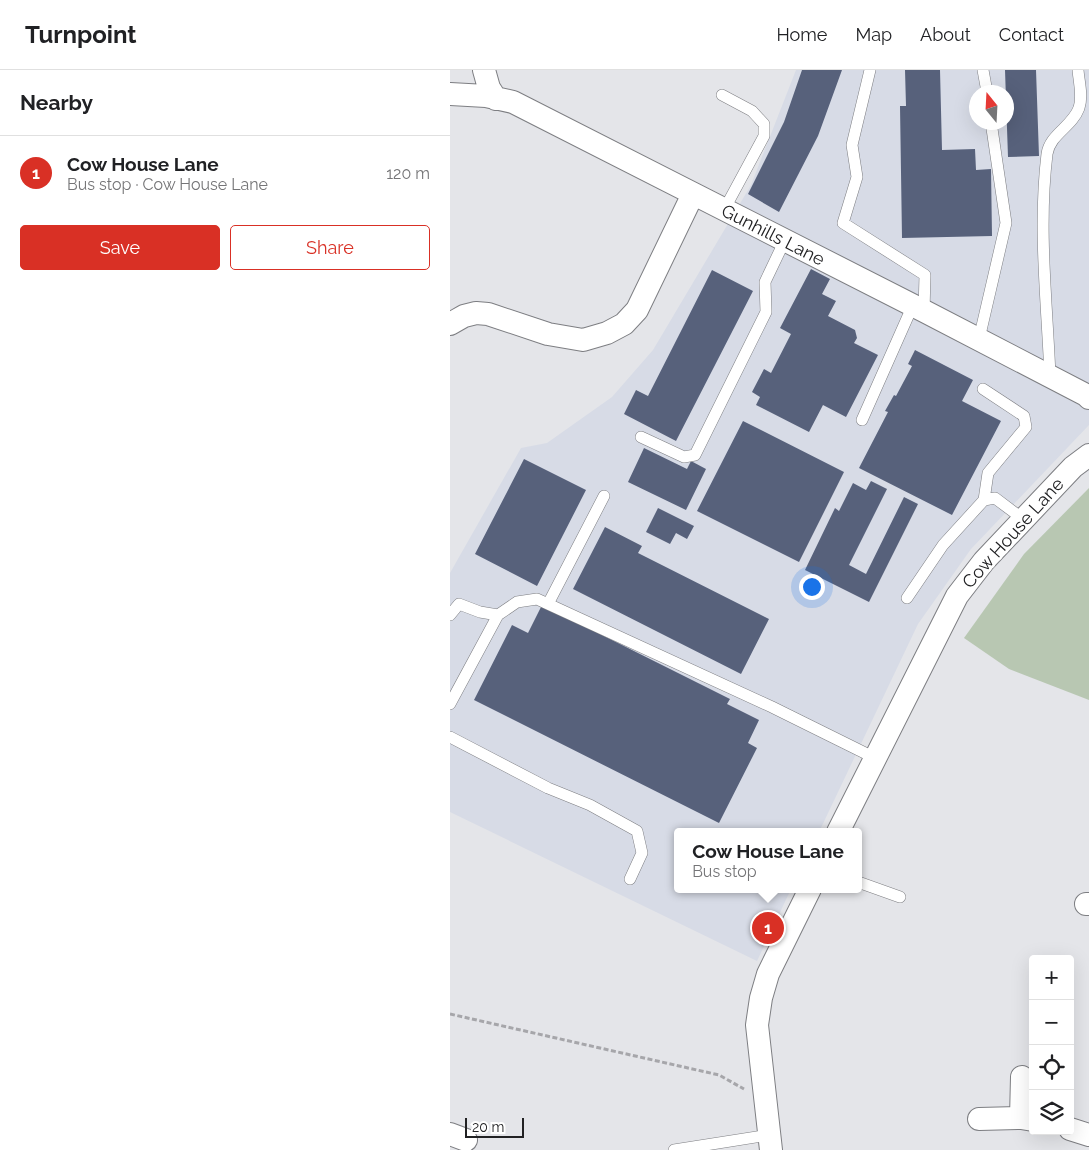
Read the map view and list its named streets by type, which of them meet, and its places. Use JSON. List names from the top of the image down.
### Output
{
  "streets": {
    "street": ["Gunhills Lane", "Cow House Lane"]
  },
  "scale_bar": "20 m",
  "north": "top",
  "page": {
    "header": "Turnpoint",
    "nav": [
      "Home",
      "Map",
      "About",
      "Contact"
    ],
    "heading": "Nearby",
    "list": [
      {
        "mark": "1",
        "name": "Cow House Lane",
        "note": "Bus stop · Cow House Lane",
        "value": "120 m"
      }
    ],
    "buttons": ["Save", "Share"],
    "popup": ["Cow House Lane", "Bus stop"],
    "pins": "1",
    "map_buttons": ["+", "−"],
    "scale": "20 m"
  }
}
